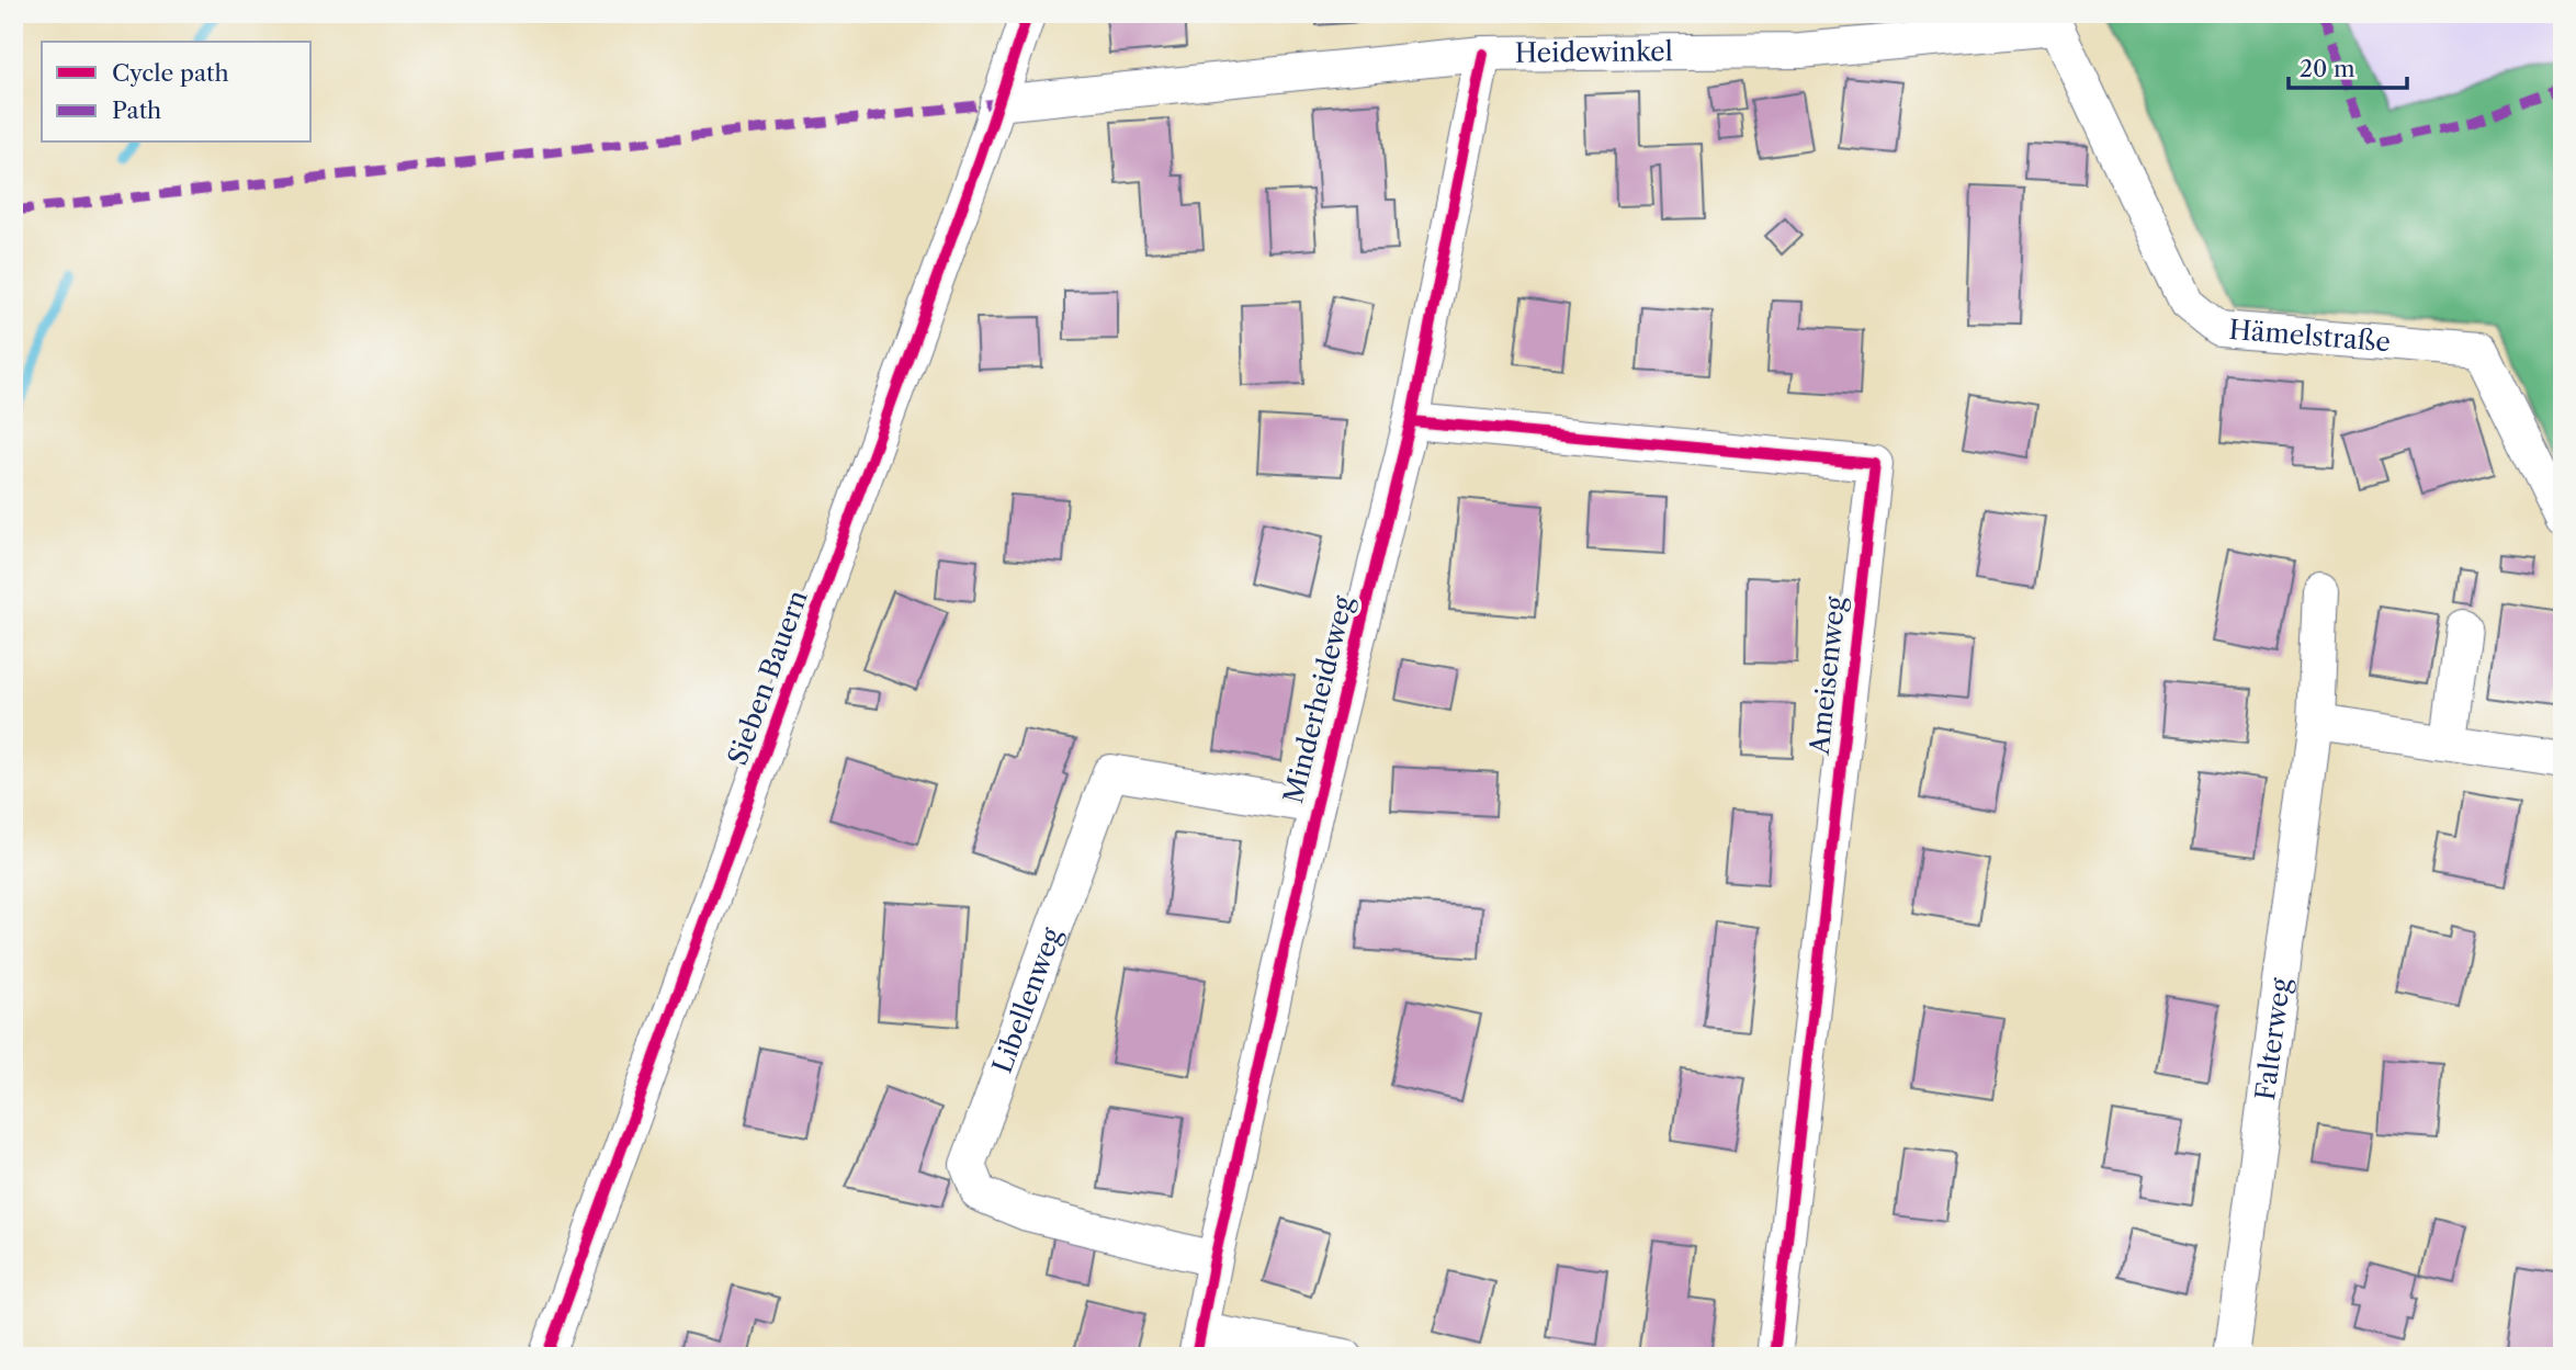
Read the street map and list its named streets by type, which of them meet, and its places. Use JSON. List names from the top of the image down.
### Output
{
  "streets": {
    "street": [
      "Heidewinkel",
      "Hämelstraße",
      "Ameisenweg",
      "Sieben Bauern",
      "Minderheideweg",
      "Libellenweg",
      "Falterweg"
    ]
  },
  "crossings": [
    ["Heidewinkel", "Hämelstraße"],
    ["Heidewinkel", "Sieben Bauern"],
    ["Heidewinkel", "Minderheideweg"],
    ["Ameisenweg", "Minderheideweg"],
    ["Minderheideweg", "Libellenweg"]
  ],
  "legend": ["Cycle path", "Path"],
  "scale_bar": "20 m"
}
